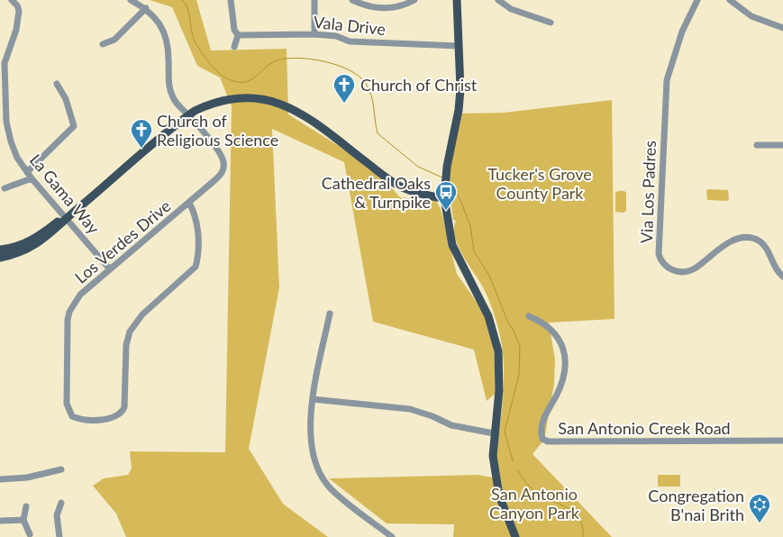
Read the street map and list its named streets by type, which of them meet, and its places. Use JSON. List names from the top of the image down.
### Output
{
  "streets": {
    "street": [
      "Vala Drive",
      "Via Los Padres",
      "La Gama Way",
      "Los Verdes Drive",
      "San Antonio Creek Road"
    ]
  },
  "crossings": [
    ["La Gama Way", "Los Verdes Drive"]
  ],
  "parks": ["Tucker's Grove County Park", "San Antonio Canyon Park"],
  "places": {
    "church": ["Church of Christ", "Church of Religious Science"],
    "bus stop": ["Cathedral Oaks & Turnpike"],
    "synagogue": ["Congregation B'nai Brith"]
  }
}
